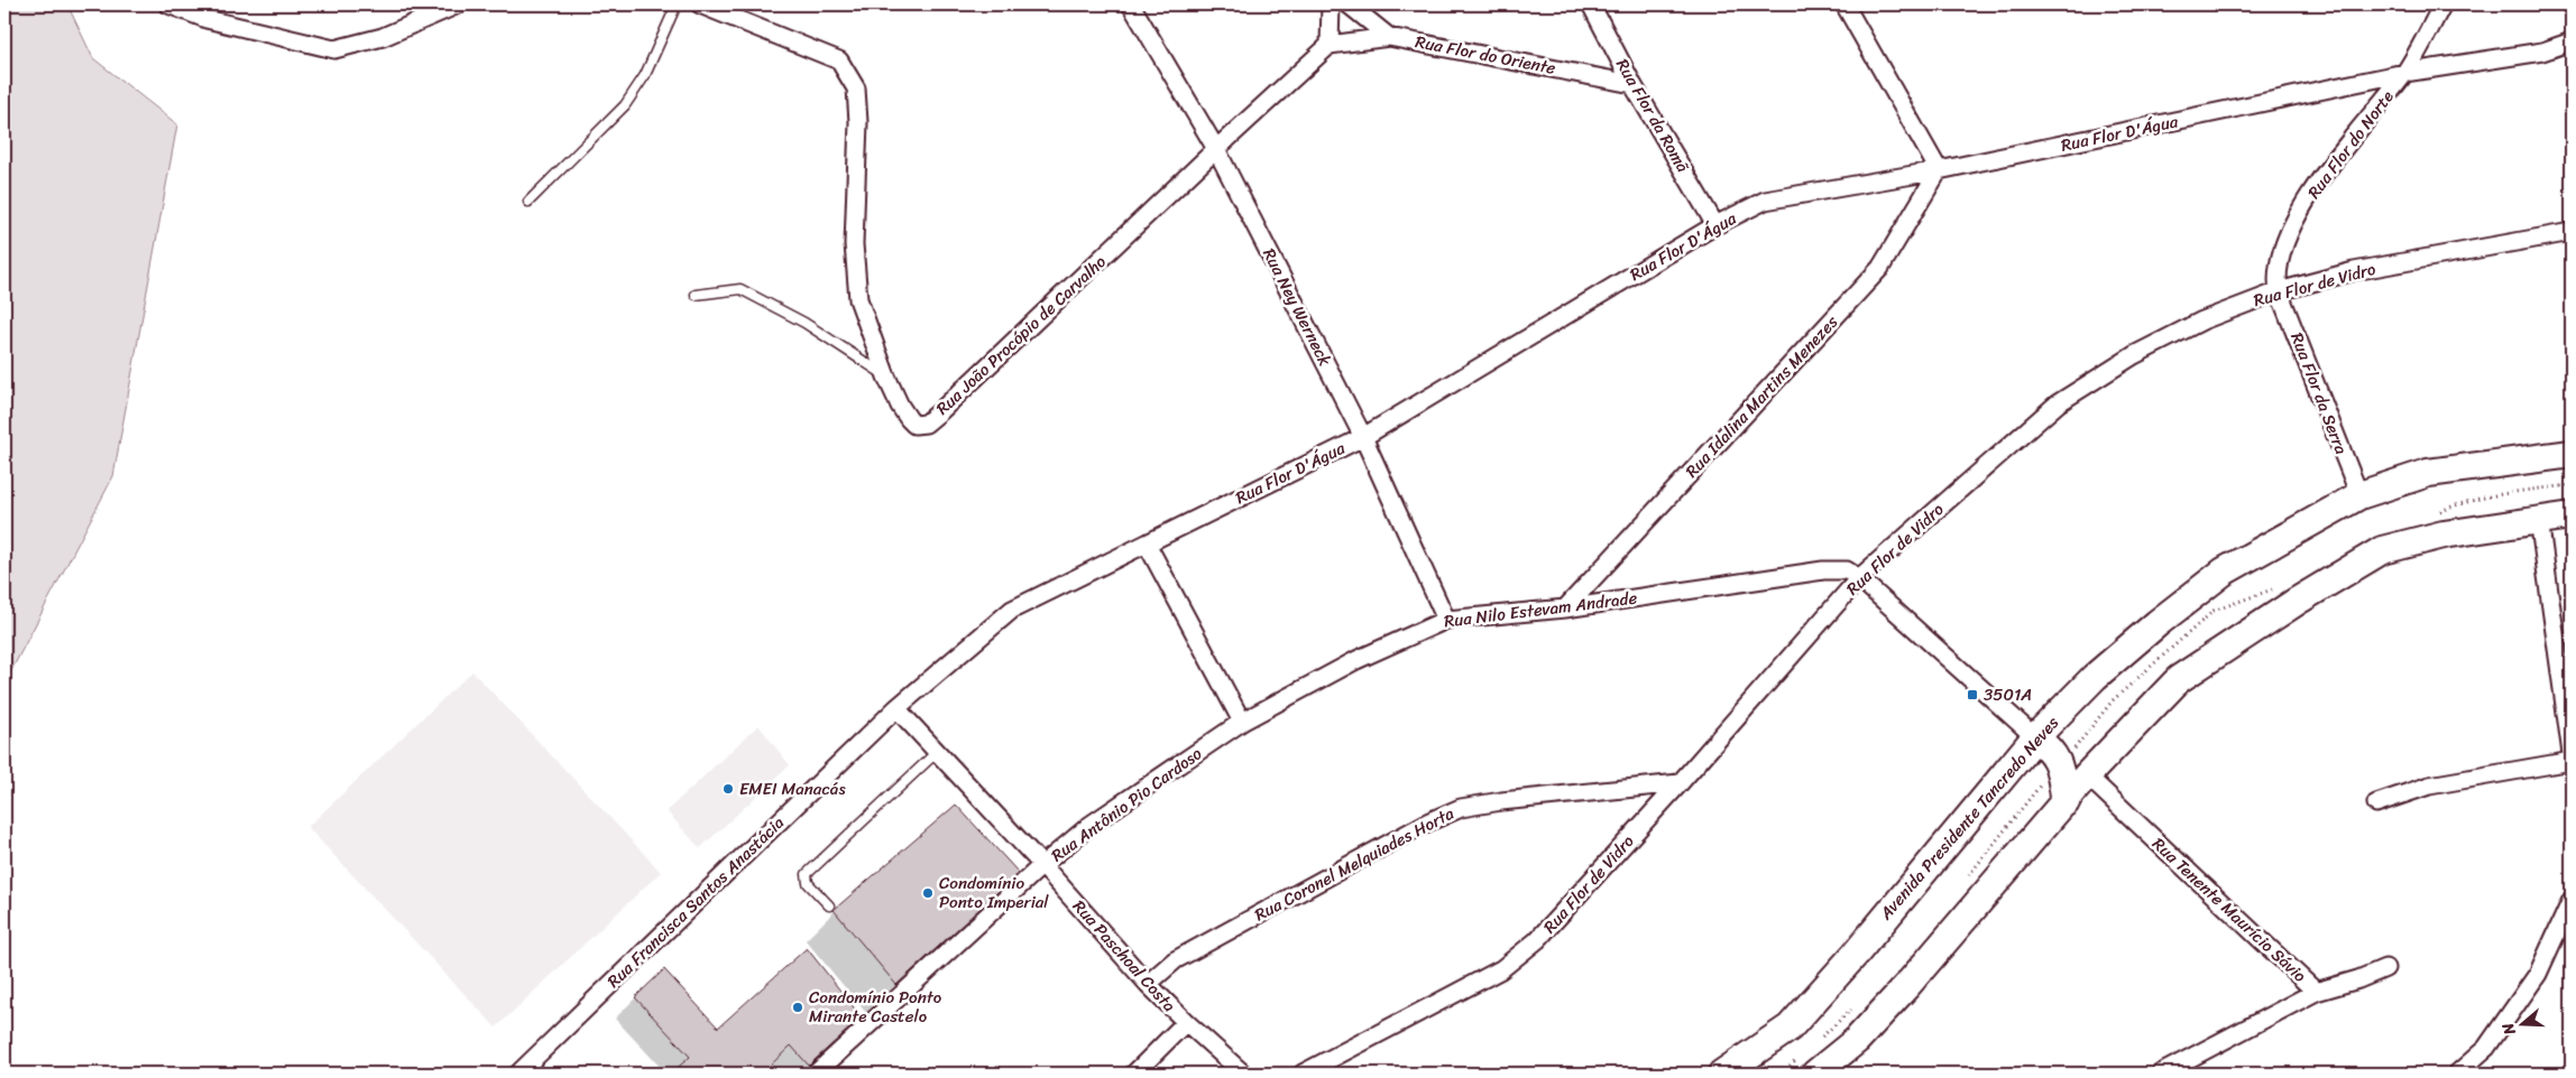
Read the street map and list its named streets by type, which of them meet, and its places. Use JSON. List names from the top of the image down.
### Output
{
  "streets": {
    "main road": ["Avenida Presidente Tancredo Neves"],
    "street": [
      "Rua Flor do Oriente",
      "Rua Flor da Romã",
      "Rua Flor D'Água",
      "Rua Flor do Norte",
      "Rua Flor de Vidro",
      "Rua Ney Werneck",
      "Rua João Procópio de Carvalho",
      "Rua Flor da Serra",
      "Rua Idalina Martins Menezes",
      "Rua Nilo Estevam Andrade",
      "Rua Antônio Pio Cardoso",
      "Rua Coronel Melquiades Horta",
      "Rua Francisca Santos Anastácia",
      "Rua Tenente Maurício Sávio",
      "Rua Paschoal Costa"
    ]
  },
  "crossings": [
    ["Rua Flor do Oriente", "Rua Flor da Romã"],
    ["Rua Flor da Romã", "Rua Flor D'Água"],
    ["Rua Flor D'Água", "Rua Flor do Norte"],
    ["Rua Flor D'Água", "Rua Ney Werneck"],
    ["Rua Flor D'Água", "Rua Idalina Martins Menezes"],
    ["Rua Flor D'Água", "Rua Francisca Santos Anastácia"],
    ["Rua Flor D'Água", "Rua Paschoal Costa"],
    ["Rua Flor do Norte", "Rua Flor de Vidro"],
    ["Rua Flor do Norte", "Rua Flor da Serra"],
    ["Rua Flor de Vidro", "Rua Flor da Serra"],
    ["Rua Flor de Vidro", "Rua Nilo Estevam Andrade"],
    ["Rua Flor de Vidro", "Rua Coronel Melquiades Horta"],
    ["Rua Ney Werneck", "Rua João Procópio de Carvalho"],
    ["Rua Ney Werneck", "Rua Nilo Estevam Andrade"],
    ["Rua Flor da Serra", "Avenida Presidente Tancredo Neves"],
    ["Rua Idalina Martins Menezes", "Rua Nilo Estevam Andrade"],
    ["Rua Nilo Estevam Andrade", "Rua Antônio Pio Cardoso"],
    ["Rua Antônio Pio Cardoso", "Rua Paschoal Costa"],
    ["Rua Coronel Melquiades Horta", "Rua Paschoal Costa"],
    ["Rua Francisca Santos Anastácia", "Rua Paschoal Costa"]
  ],
  "places": {
    "transit": ["3501A"],
    "other": ["EMEI Manacás", "Condomínio Ponto Imperial", "Condomínio Ponto Mirante Castelo"]
  },
  "north": "left"
}
